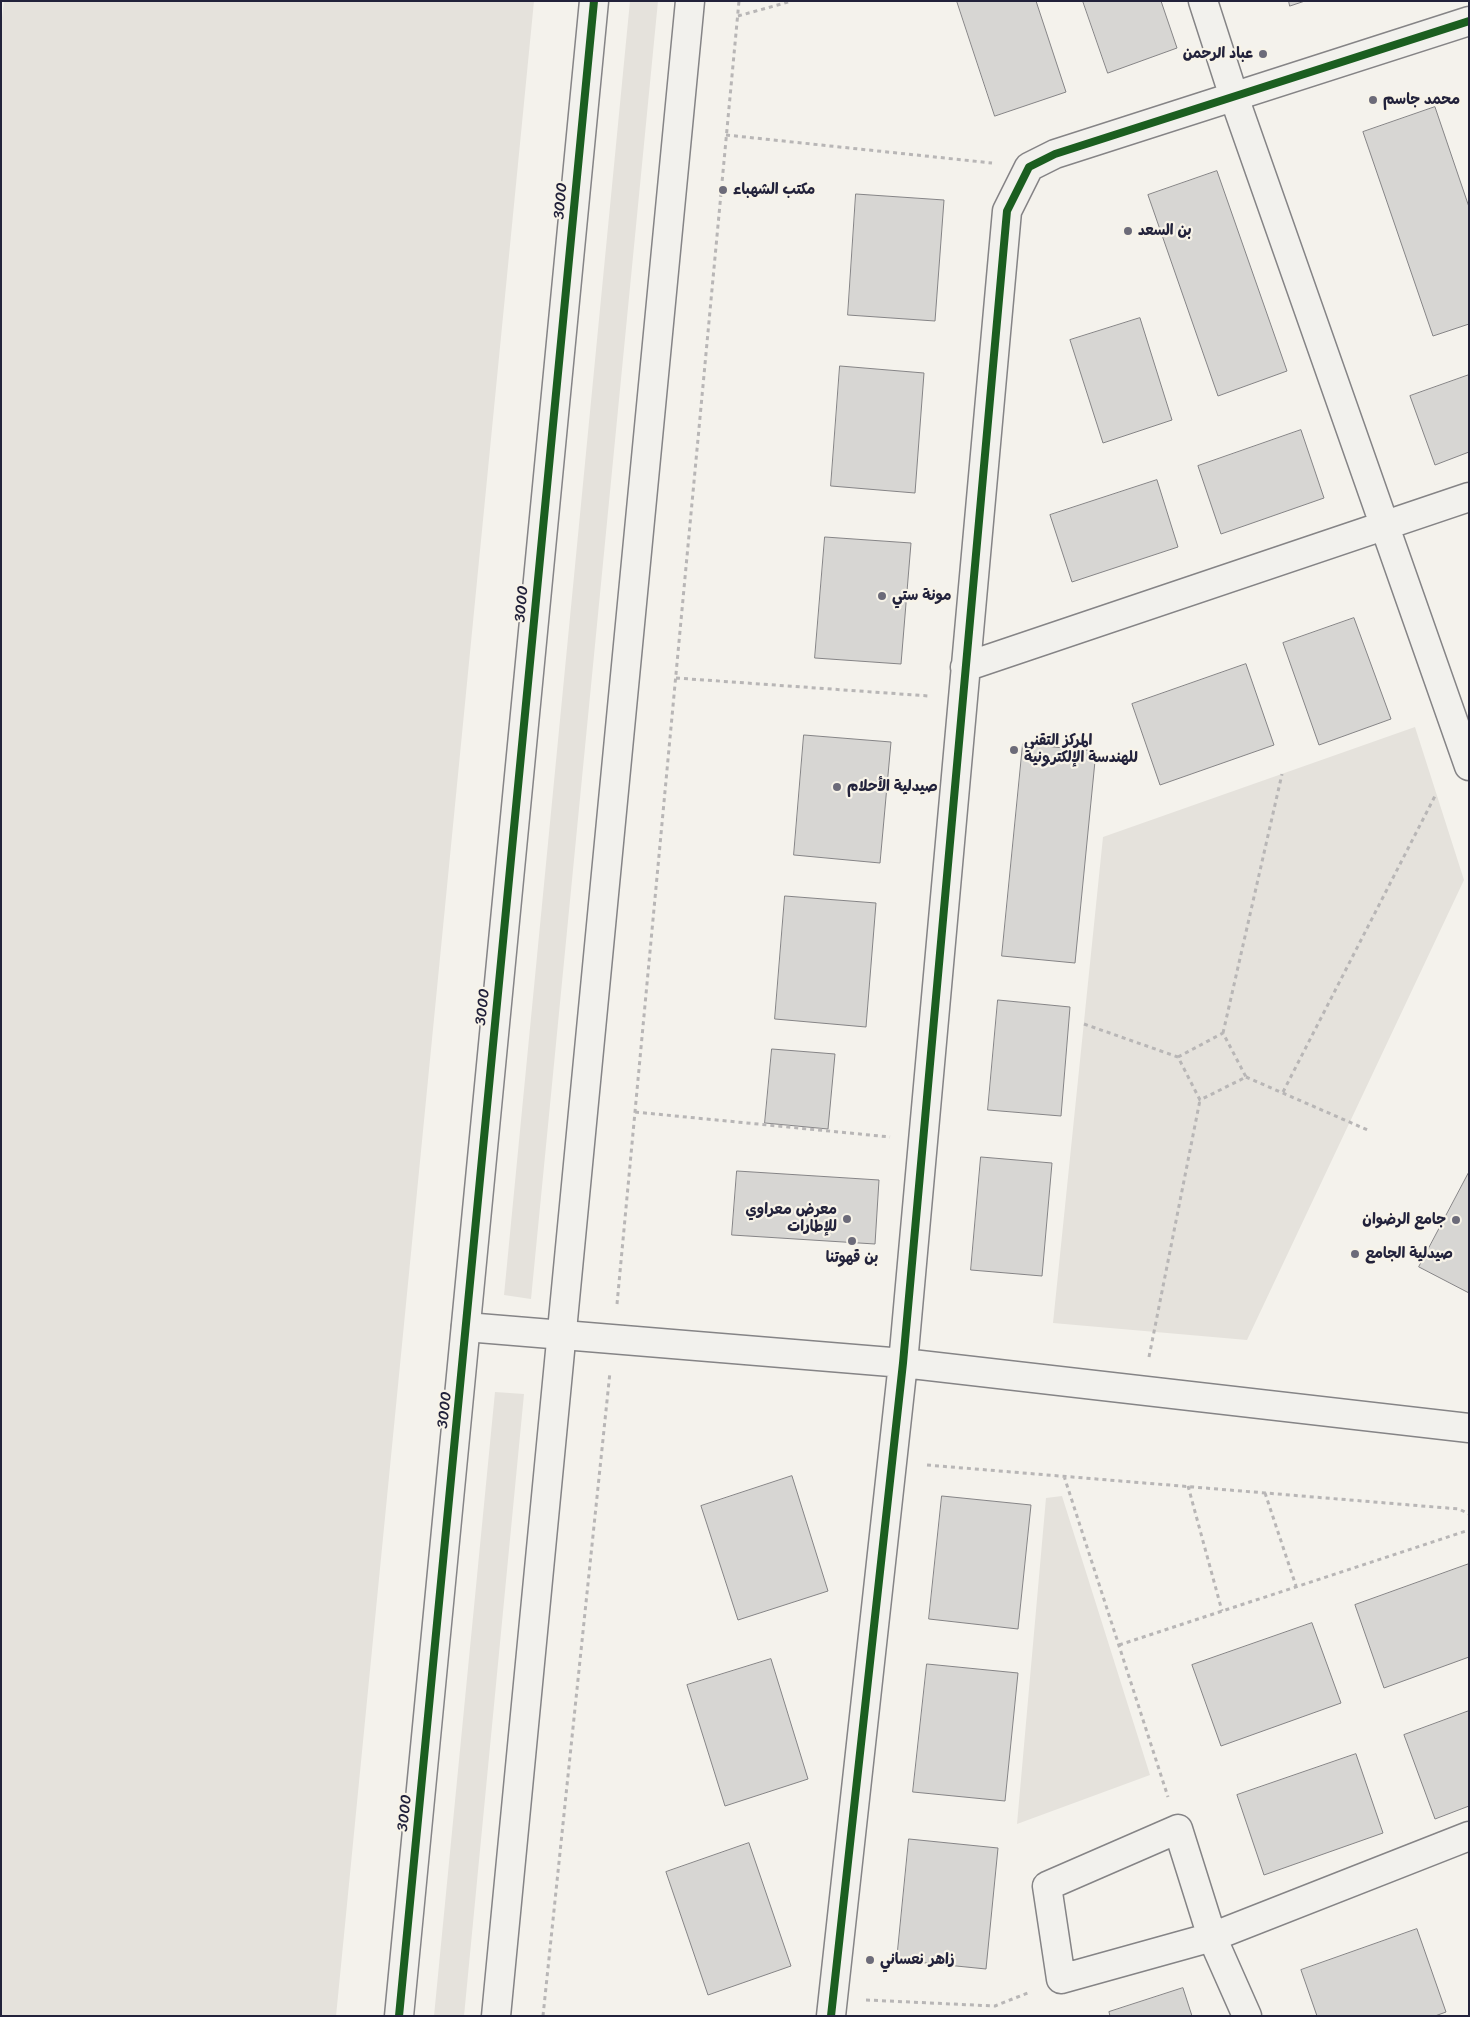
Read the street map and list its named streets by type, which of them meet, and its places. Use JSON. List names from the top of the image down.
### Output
{
  "streets": {
    "street": ["3000"]
  },
  "places": [
    "عباد الرحمن",
    "محمد جاسم",
    "مكتب الشهباء",
    "بن السعد",
    "مونة ستي",
    "المركز التقني للهندسة الإلكترونية",
    "صيدلية الأحلام",
    "معرض معراوي للإطارات",
    "جامع الرضوان",
    "بن قهوتنا",
    "صيدلية الجامع",
    "زاهر نعساني"
  ]
}
